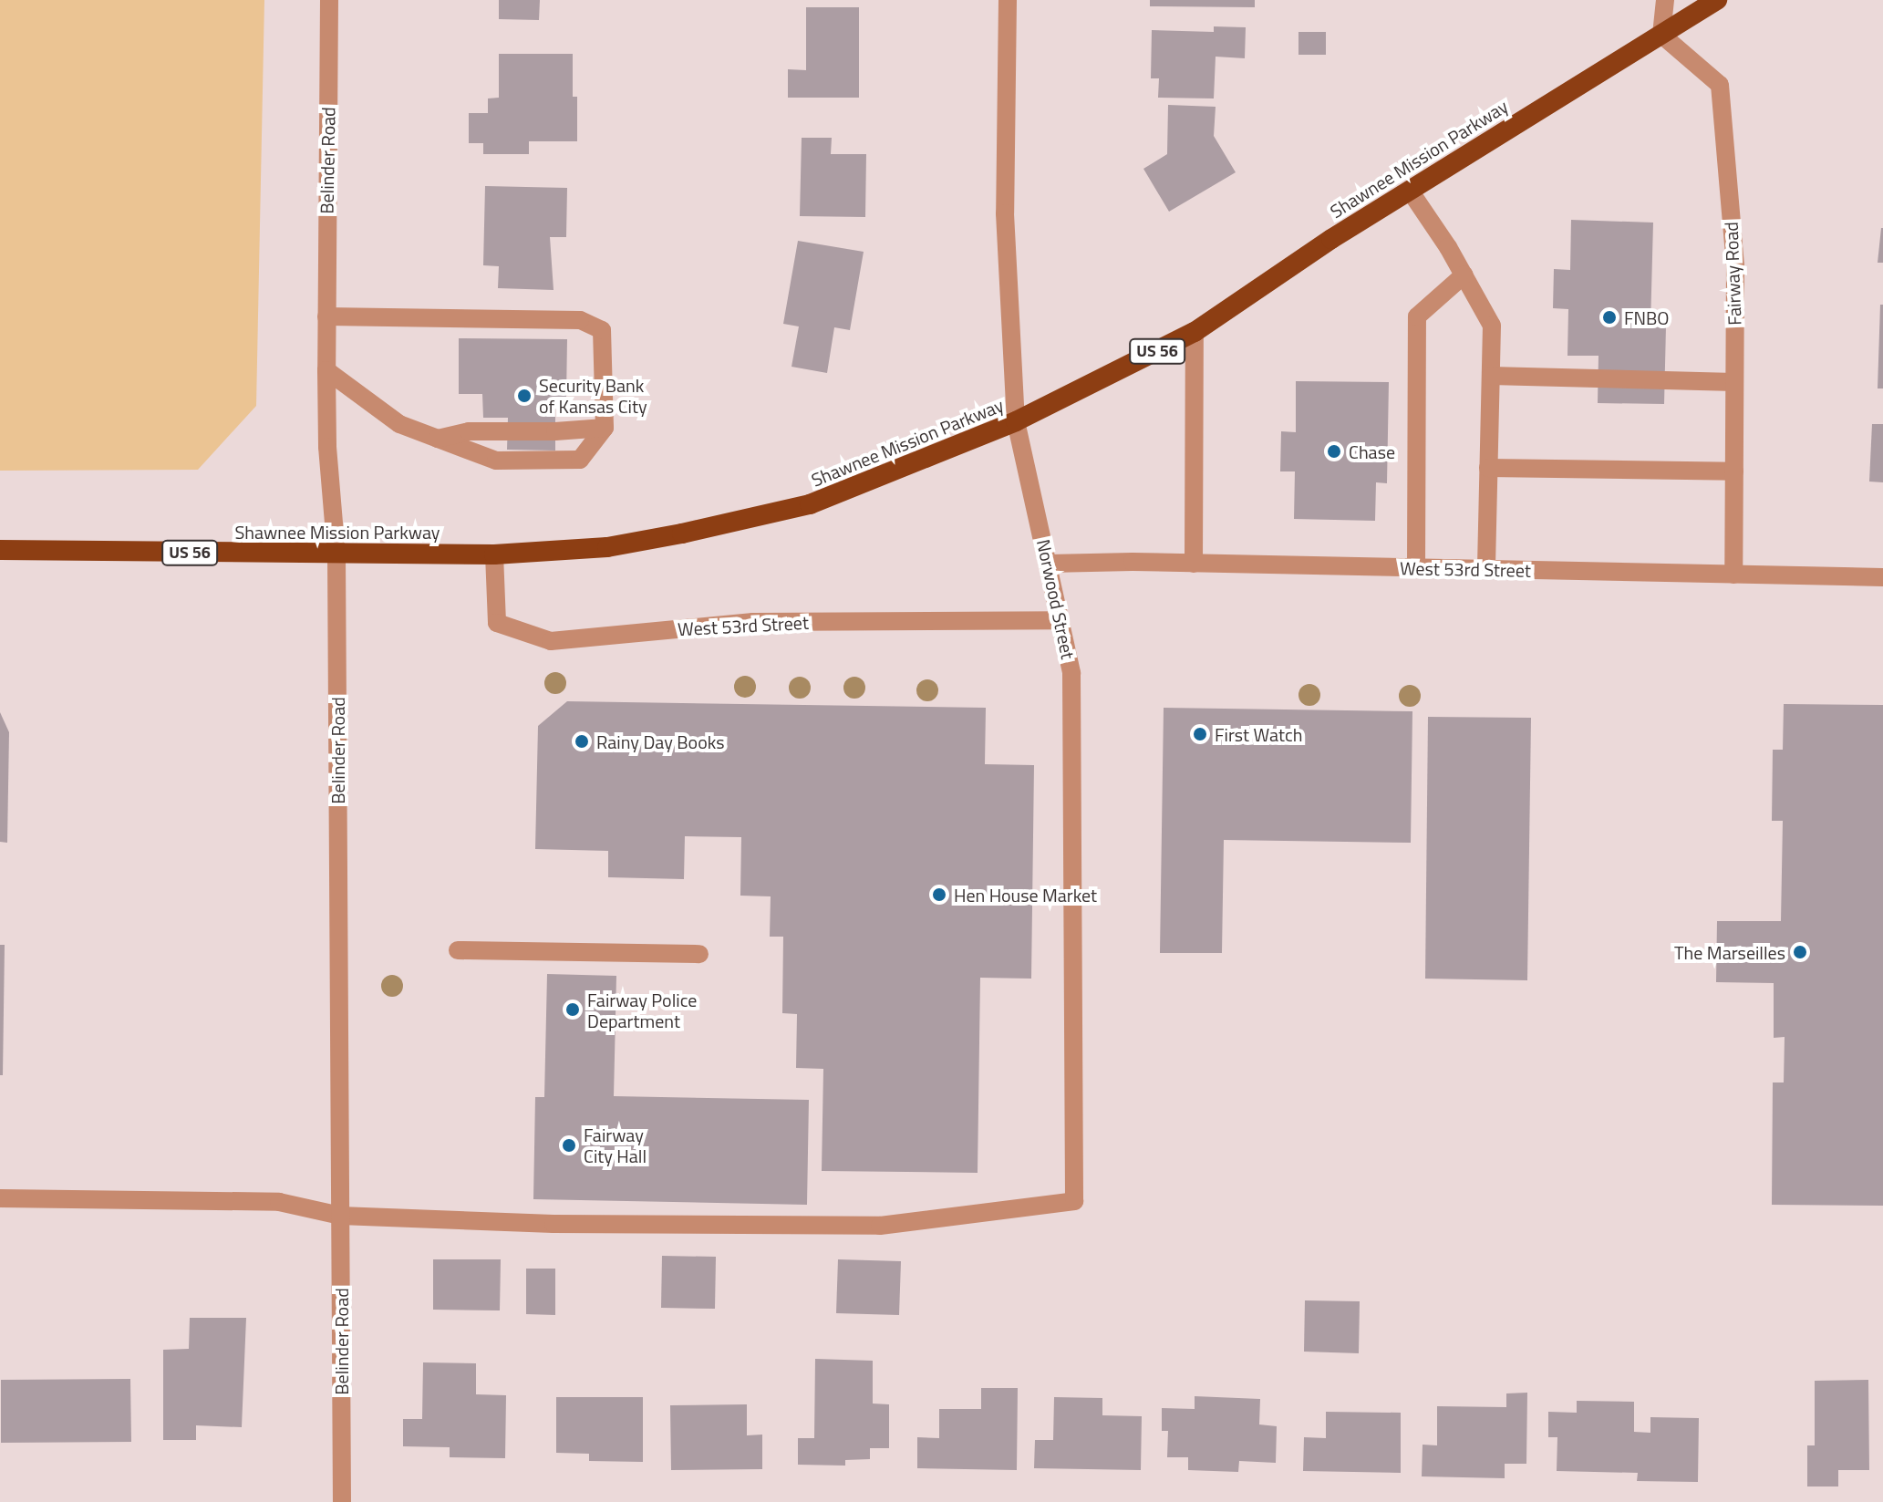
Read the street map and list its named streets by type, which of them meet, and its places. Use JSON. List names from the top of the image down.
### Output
{
  "streets": {
    "highway": ["Shawnee Mission Parkway", "US 56"],
    "street": [
      "Belinder Road",
      "Fairway Road",
      "West 53rd Street",
      "Norwood Street"
    ]
  },
  "crossings": [
    ["Shawnee Mission Parkway", "Belinder Road"],
    ["Shawnee Mission Parkway", "Fairway Road"],
    ["Shawnee Mission Parkway", "West 53rd Street"],
    ["Shawnee Mission Parkway", "Norwood Street"],
    ["Belinder Road", "Norwood Street"],
    ["Fairway Road", "West 53rd Street"],
    ["West 53rd Street", "Norwood Street"]
  ],
  "places": [
    "FNBO",
    "Security Bank of Kansas City",
    "Chase",
    "First Watch",
    "Rainy Day Books",
    "Hen House Market",
    "The Marseilles",
    "Fairway Police Department",
    "Fairway City Hall"
  ]
}
